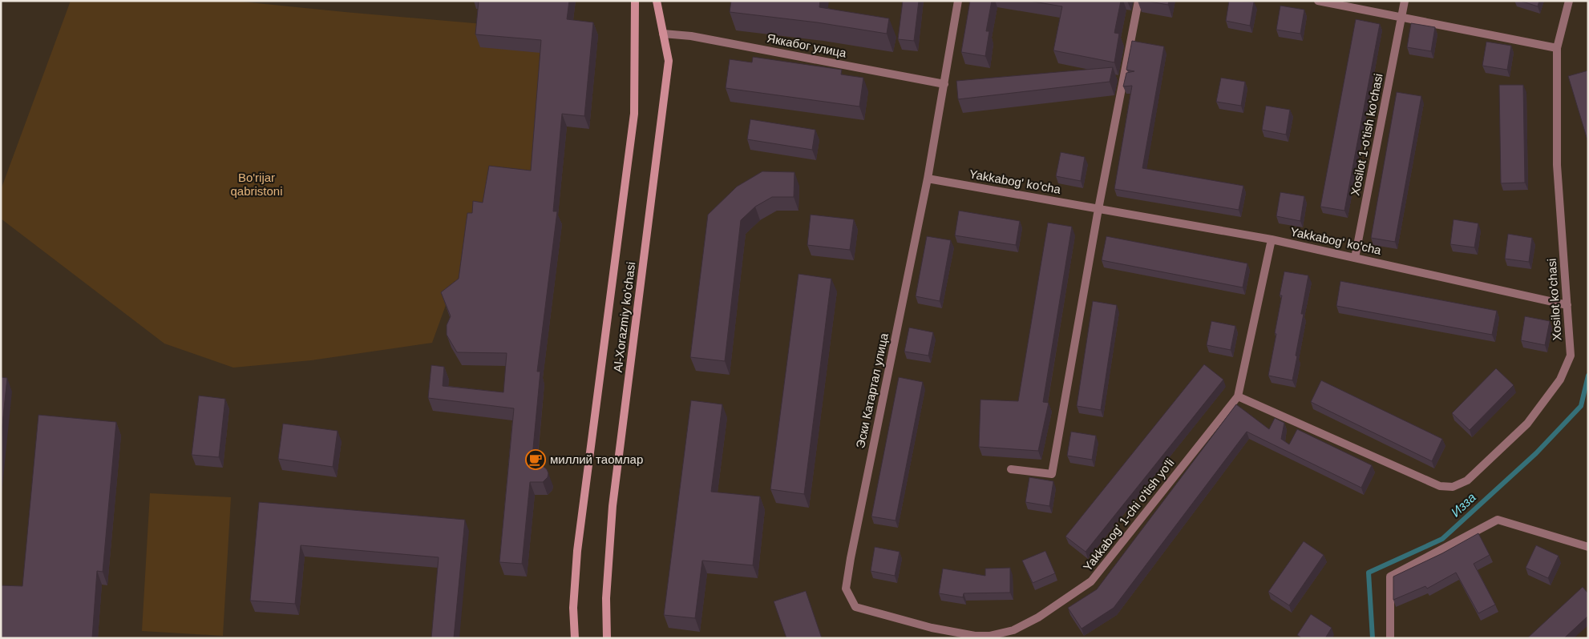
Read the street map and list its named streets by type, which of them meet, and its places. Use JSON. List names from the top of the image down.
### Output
{
  "streets": {
    "main road": ["Al-Xorazmiy ko'chasi"],
    "street": [
      "Яккабог улица",
      "Xosilot 1-o'tish ko'chasi",
      "Yakkabog' ko'cha",
      "Xosilot ko'chasi",
      "Эски Катартал улица",
      "Yakkabog' 1-chi o'tish yo'li"
    ]
  },
  "crossings": [
    ["Яккабог улица", "Al-Xorazmiy ko'chasi"],
    ["Яккабог улица", "Эски Катартал улица"],
    ["Xosilot 1-o'tish ko'chasi", "Yakkabog' ko'cha"],
    ["Yakkabog' ko'cha", "Xosilot ko'chasi"],
    ["Yakkabog' ko'cha", "Эски Катартал улица"],
    ["Yakkabog' ko'cha", "Yakkabog' 1-chi o'tish yo'li"],
    ["Xosilot ko'chasi", "Yakkabog' 1-chi o'tish yo'li"],
    ["Эски Катартал улица", "Yakkabog' 1-chi o'tish yo'li"]
  ],
  "water": ["Изза"],
  "parks": ["Bo'rijar qabristoni"],
  "places": {
    "cafe": ["миллий таомлар"]
  }
}
